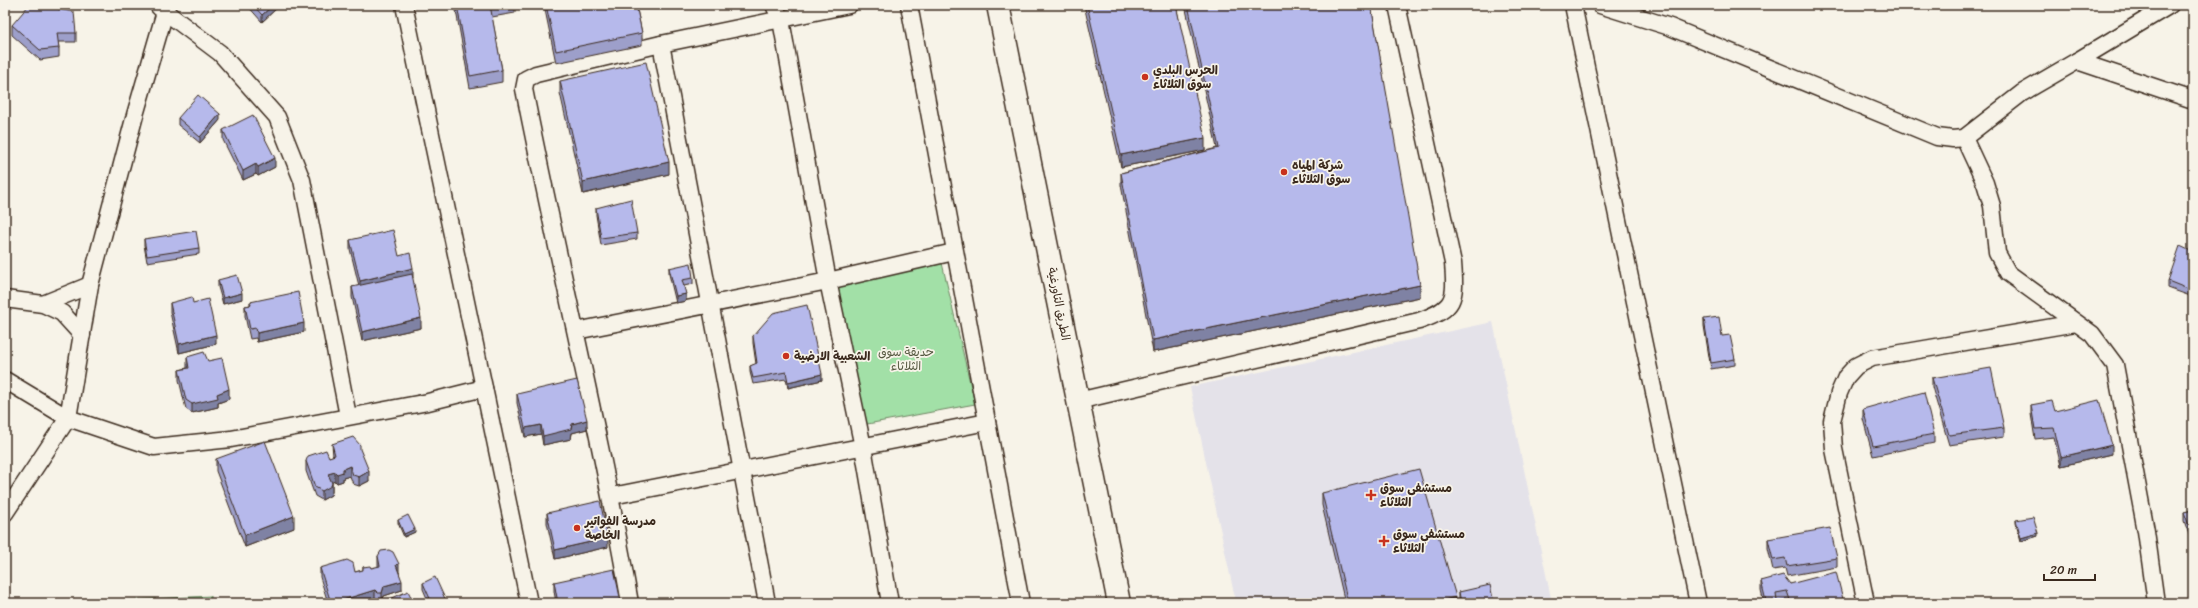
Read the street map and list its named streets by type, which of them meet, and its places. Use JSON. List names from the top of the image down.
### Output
{
  "streets": {
    "street": ["الطريق التاورغية"]
  },
  "parks": ["حديقة سوق الثلاثاء"],
  "places": {
    "other": [
      "الحرس البلدي سوق الثلاثاء",
      "شركة المياه سوق الثلاثاء",
      "الشعبية الارضية",
      "مدرسة الفواتير الخاصة"
    ],
    "health": ["مستشفى سوق الثلاثاء", "مستشفي سوق الثلاثاء"]
  },
  "scale_bar": "20 m"
}
